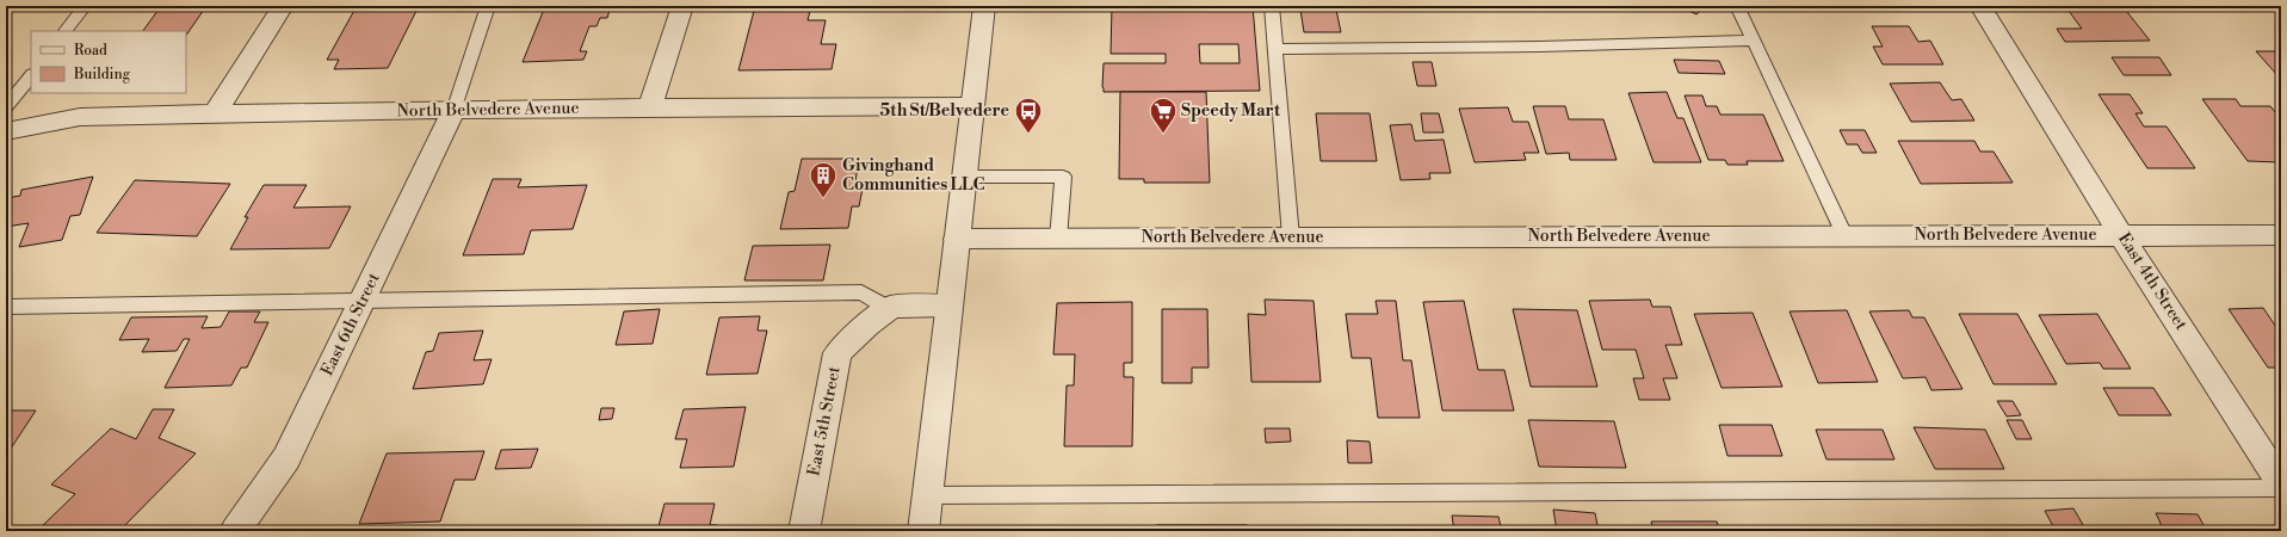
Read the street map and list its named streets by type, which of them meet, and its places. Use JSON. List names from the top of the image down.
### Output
{
  "streets": {
    "street": [
      "North Belvedere Avenue",
      "East 4th Street",
      "East 6th Street",
      "East 5th Street"
    ]
  },
  "crossings": [
    ["North Belvedere Avenue", "East 4th Street"],
    ["North Belvedere Avenue", "East 6th Street"]
  ],
  "places": {
    "bus stop": ["5th St/Belvedere"],
    "supermarket": ["Speedy Mart"],
    "building": ["Givinghand Communities LLC"]
  },
  "legend": ["Road", "Building"]
}
